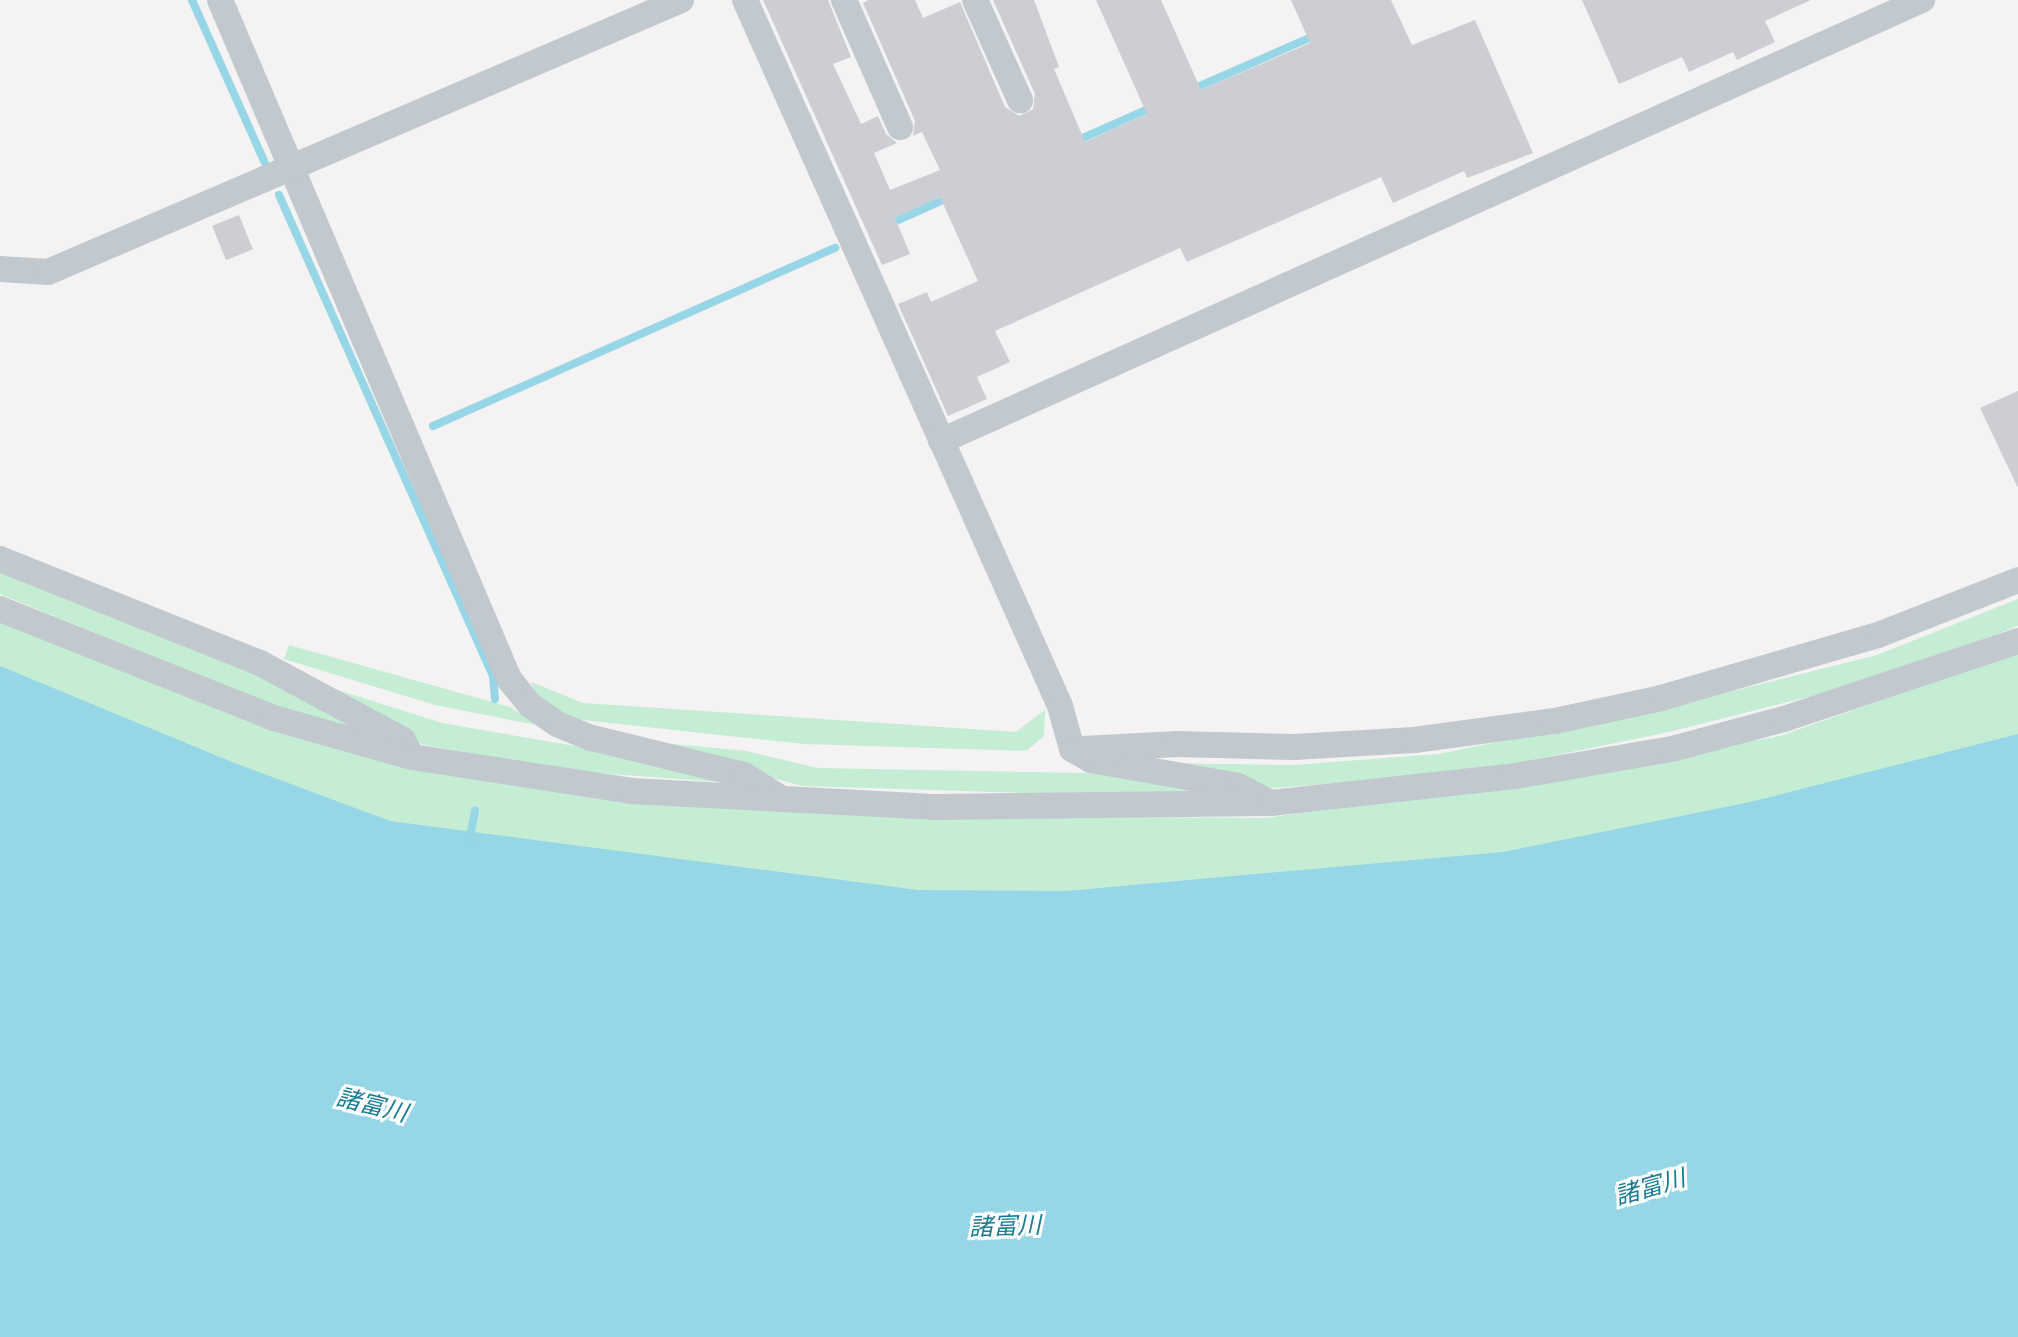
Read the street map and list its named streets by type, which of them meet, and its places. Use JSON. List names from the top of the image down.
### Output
{
  "water": ["諸富川"]
}
